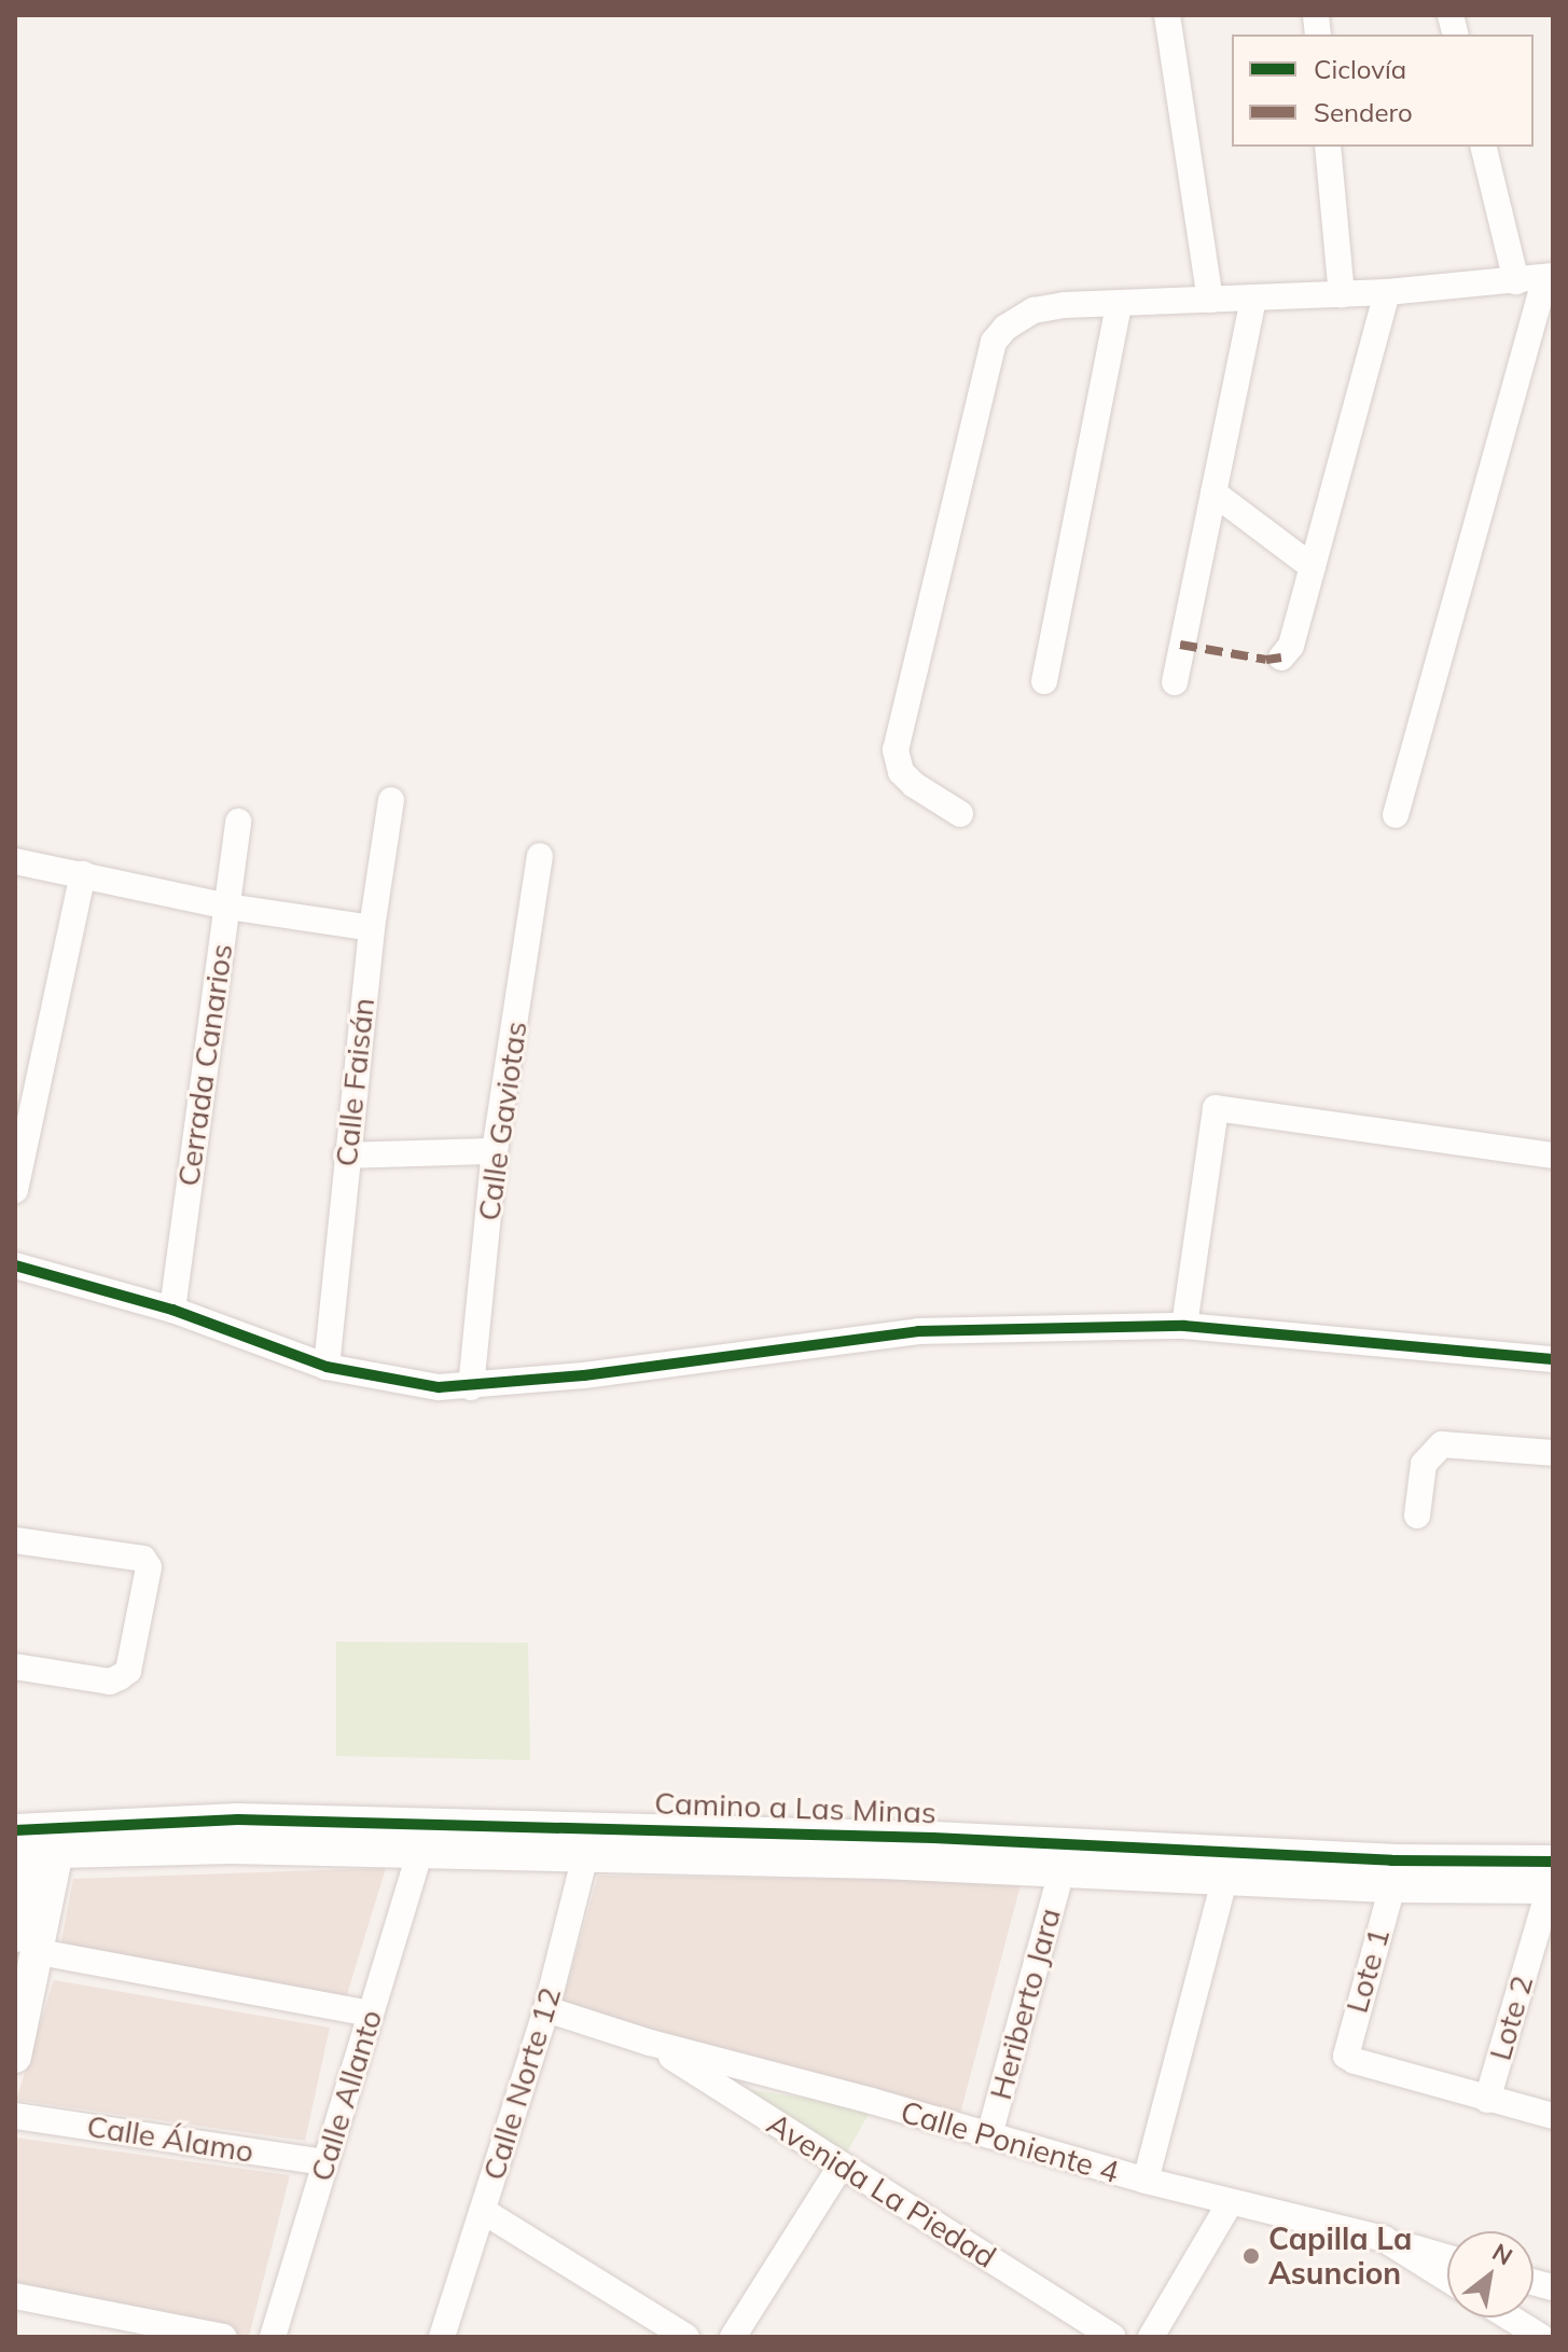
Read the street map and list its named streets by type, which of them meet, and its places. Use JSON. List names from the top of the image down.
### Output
{
  "streets": {
    "street": [
      "Cerrada Canarios",
      "Calle Faisán",
      "Calle Gaviotas",
      "Camino a Las Minas",
      "Lote 1",
      "Heriberto Jara",
      "Lote 2",
      "Calle Norte 12",
      "Calle Allanto",
      "Calle Álamo",
      "Calle Poniente 4",
      "Avenida La Piedad"
    ]
  },
  "crossings": [
    ["Camino a Las Minas", "Lote 1"],
    ["Camino a Las Minas", "Heriberto Jara"],
    ["Camino a Las Minas", "Lote 2"],
    ["Camino a Las Minas", "Calle Norte 12"],
    ["Camino a Las Minas", "Calle Allanto"],
    ["Lote 1", "Lote 2"],
    ["Heriberto Jara", "Calle Poniente 4"],
    ["Calle Norte 12", "Calle Poniente 4"],
    ["Calle Allanto", "Calle Álamo"],
    ["Calle Poniente 4", "Avenida La Piedad"]
  ],
  "places": ["Capilla La Asuncion"],
  "legend": ["Ciclovía", "Sendero"],
  "north": "top right"
}
